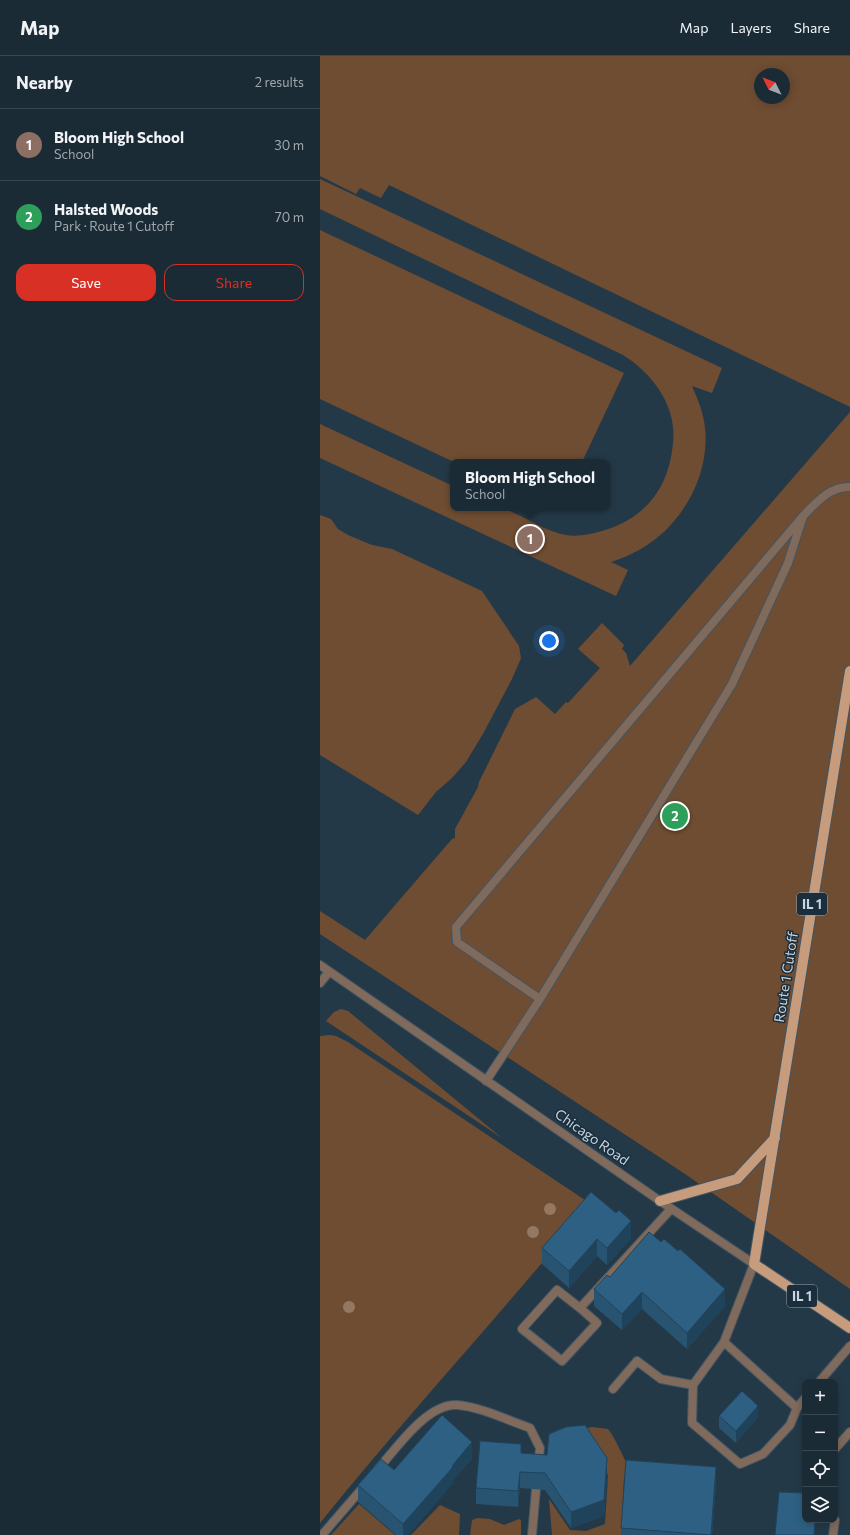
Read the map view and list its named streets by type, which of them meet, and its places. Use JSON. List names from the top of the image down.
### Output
{
  "streets": {
    "main road": ["IL 1", "Route 1 Cutoff", "Chicago Road"]
  },
  "crossings": [
    ["Route 1 Cutoff", "Chicago Road"]
  ],
  "north": "top left",
  "page": {
    "header": "Map",
    "nav": ["Map", "Layers", "Share"],
    "heading": ["Nearby", "2 results"],
    "list": [
      {
        "mark": "1",
        "name": "Bloom High School",
        "note": "School",
        "value": "30 m"
      },
      {
        "mark": "2",
        "name": "Halsted Woods",
        "note": "Park · Route 1 Cutoff",
        "value": "70 m"
      }
    ],
    "buttons": ["Save", "Share"],
    "popup": ["Bloom High School", "School"],
    "pins": ["1", "2"],
    "map_buttons": ["+", "−"]
  }
}
